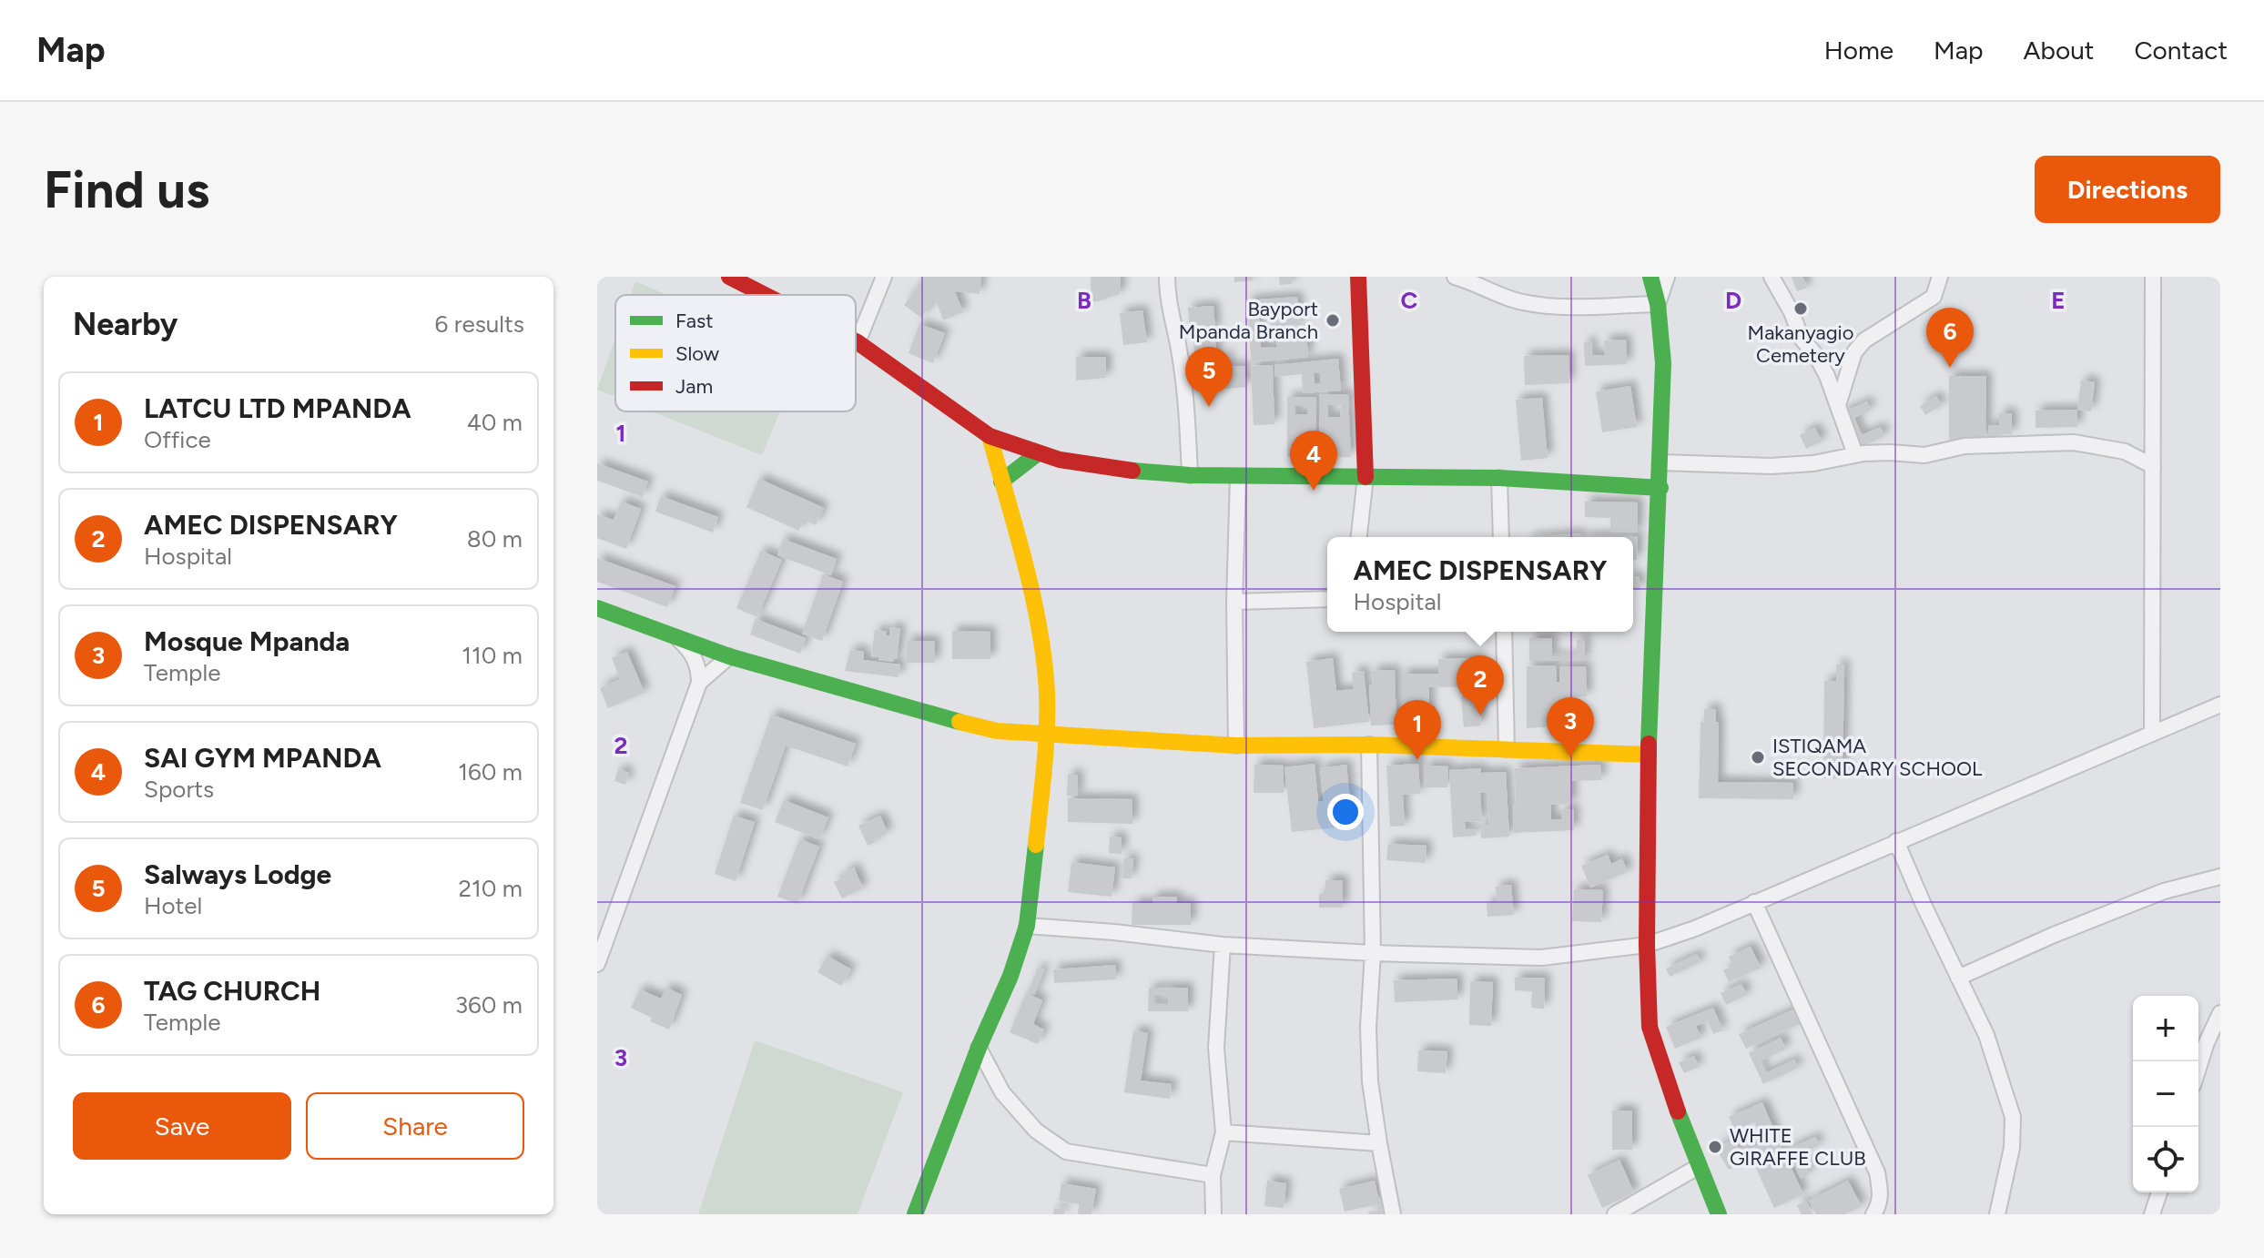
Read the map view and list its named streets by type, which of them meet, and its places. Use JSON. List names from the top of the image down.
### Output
{
  "places": [
    "Makanyagio Cemetery",
    "Bayport Mpanda Branch",
    "ISTIQAMA SECONDARY SCHOOL",
    "WHITE GIRAFFE CLUB"
  ],
  "legend": ["Fast", "Slow", "Jam"],
  "page": {
    "header": "Map",
    "nav": [
      "Home",
      "Map",
      "About",
      "Contact"
    ],
    "buttons": [
      "Directions",
      ["Save", "Share"]
    ],
    "title": "Find us",
    "heading": ["Nearby", "6 results"],
    "pins": [
      "6",
      "5",
      "4",
      "2",
      "3",
      "1"
    ],
    "list": [
      {
        "mark": "1",
        "name": "LATCU LTD MPANDA",
        "note": "Office",
        "value": "40 m"
      },
      {
        "mark": "2",
        "name": "AMEC DISPENSARY",
        "note": "Hospital",
        "value": "80 m"
      },
      {
        "mark": "3",
        "name": "Mosque Mpanda",
        "note": "Temple",
        "value": "110 m"
      },
      {
        "mark": "4",
        "name": "SAI GYM MPANDA",
        "note": "Sports",
        "value": "160 m"
      },
      {
        "mark": "5",
        "name": "Salways Lodge",
        "note": "Hotel",
        "value": "210 m"
      },
      {
        "mark": "6",
        "name": "TAG CHURCH",
        "note": "Temple",
        "value": "360 m"
      }
    ],
    "popup": ["AMEC DISPENSARY", "Hospital"],
    "map_buttons": ["+", "−"]
  },
  "grid": {
    "columns": [
      "B",
      "C",
      "D",
      "E"
    ],
    "rows": ["1", "2", "3"]
  }
}
